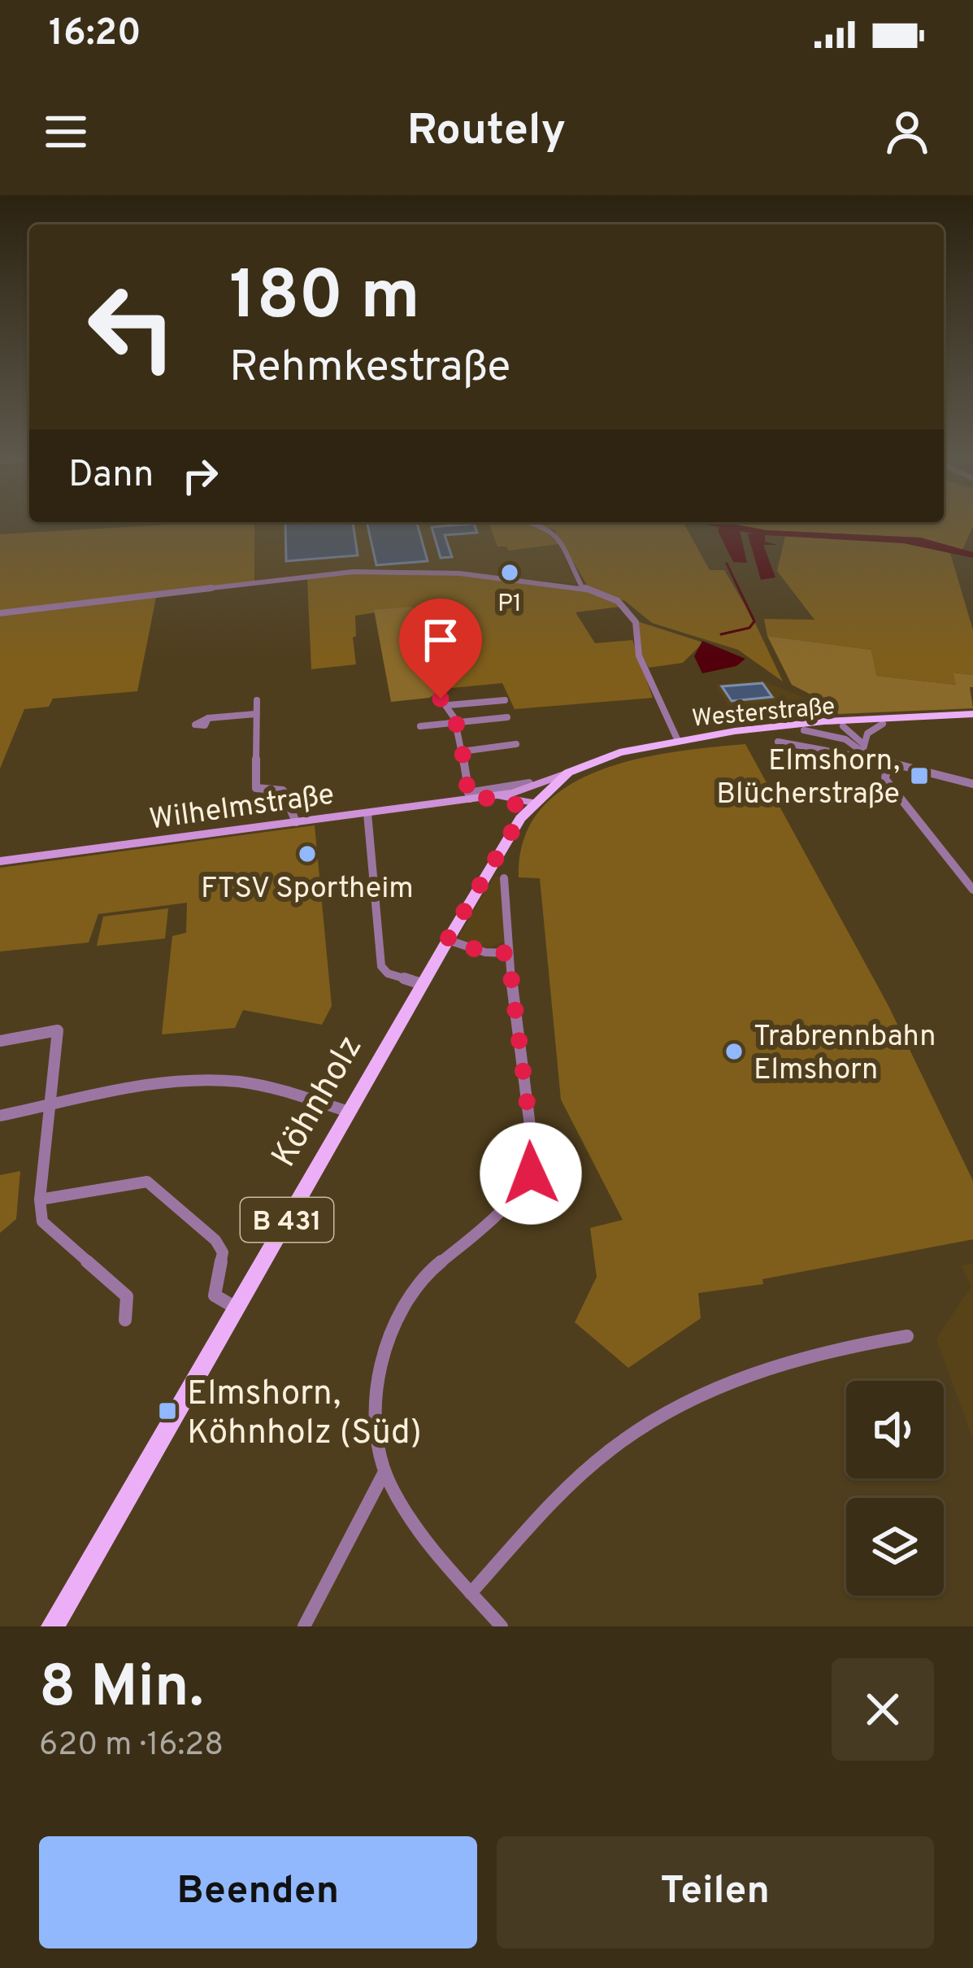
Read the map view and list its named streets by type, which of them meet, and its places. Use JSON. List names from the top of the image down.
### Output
{
  "streets": {
    "main road": [
      "Westerstraße",
      "Wilhelmstraße",
      "Köhnholz",
      "B 431"
    ]
  },
  "crossings": [
    ["Westerstraße", "Köhnholz"],
    ["Wilhelmstraße", "Köhnholz"]
  ],
  "places": {
    "other": ["P1", "FTSV Sportheim", "Trabrennbahn Elmshorn"],
    "transit": ["Elmshorn, Blücherstraße", "Elmshorn, Köhnholz (Süd)"]
  },
  "page": {
    "status": "16:20",
    "header": "Routely",
    "turn": ["180 m", "Rehmkestraße"],
    "then": "Dann",
    "heading": ["8 Min.", "620 m · 16:28"],
    "buttons": ["Beenden", "Teilen"]
  }
}
